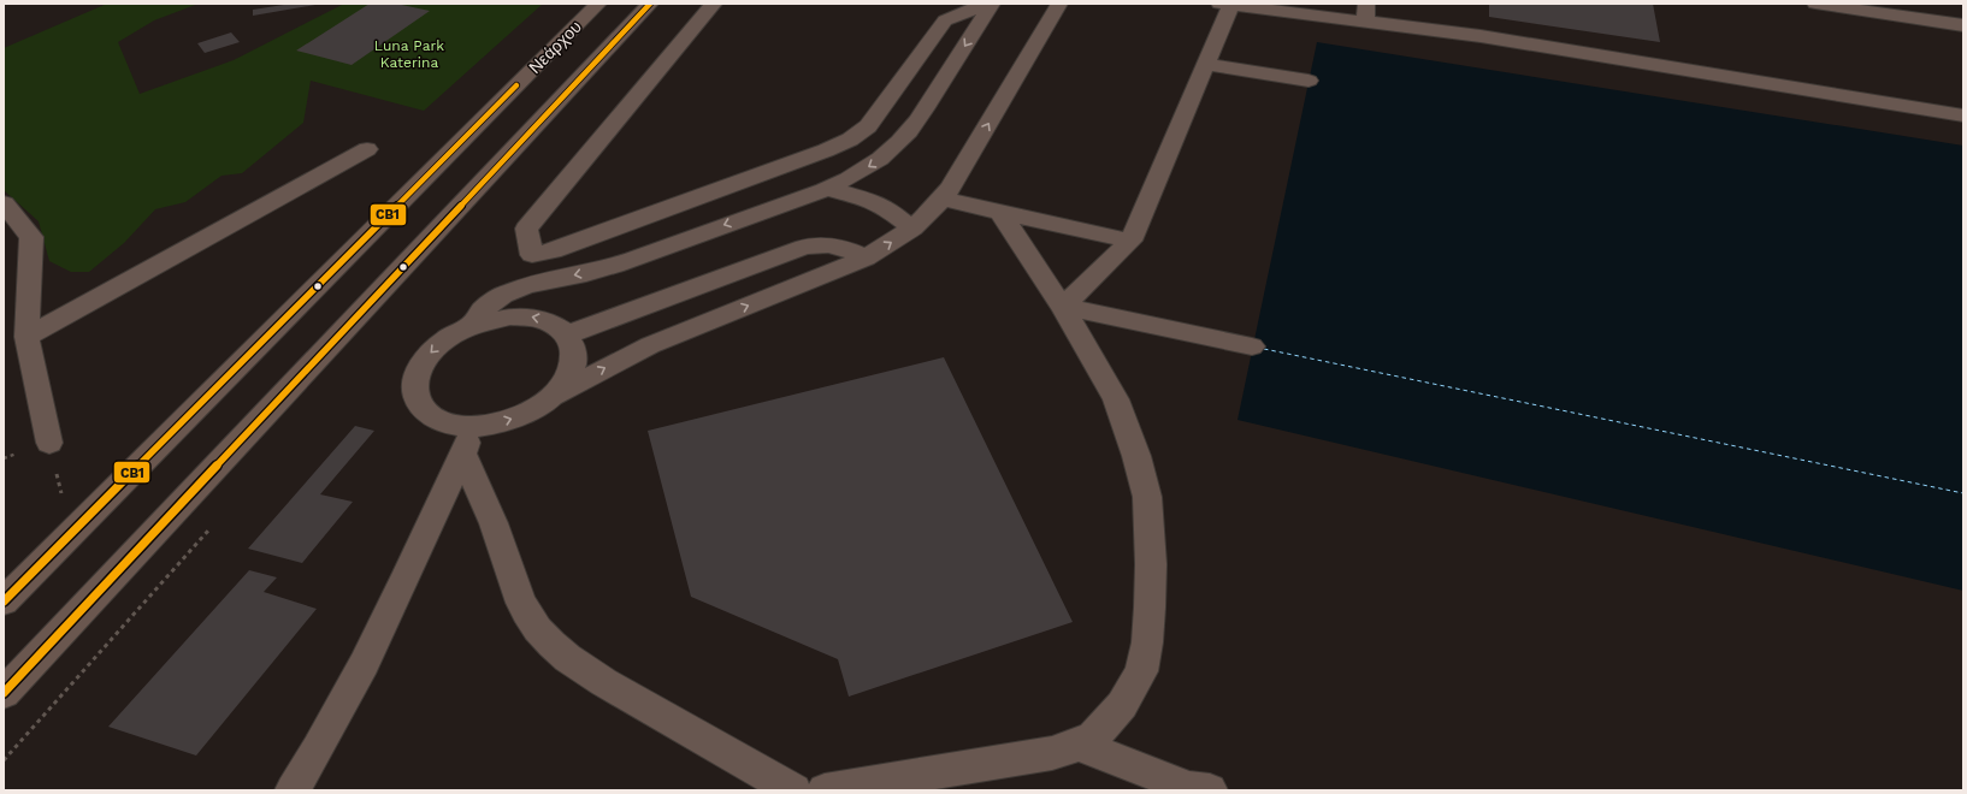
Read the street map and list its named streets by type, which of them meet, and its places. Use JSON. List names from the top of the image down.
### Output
{
  "streets": {
    "main road": ["Νεάρχου"]
  },
  "parks": ["Luna Park Katerina"],
  "lines": ["transit line CB1"]
}
